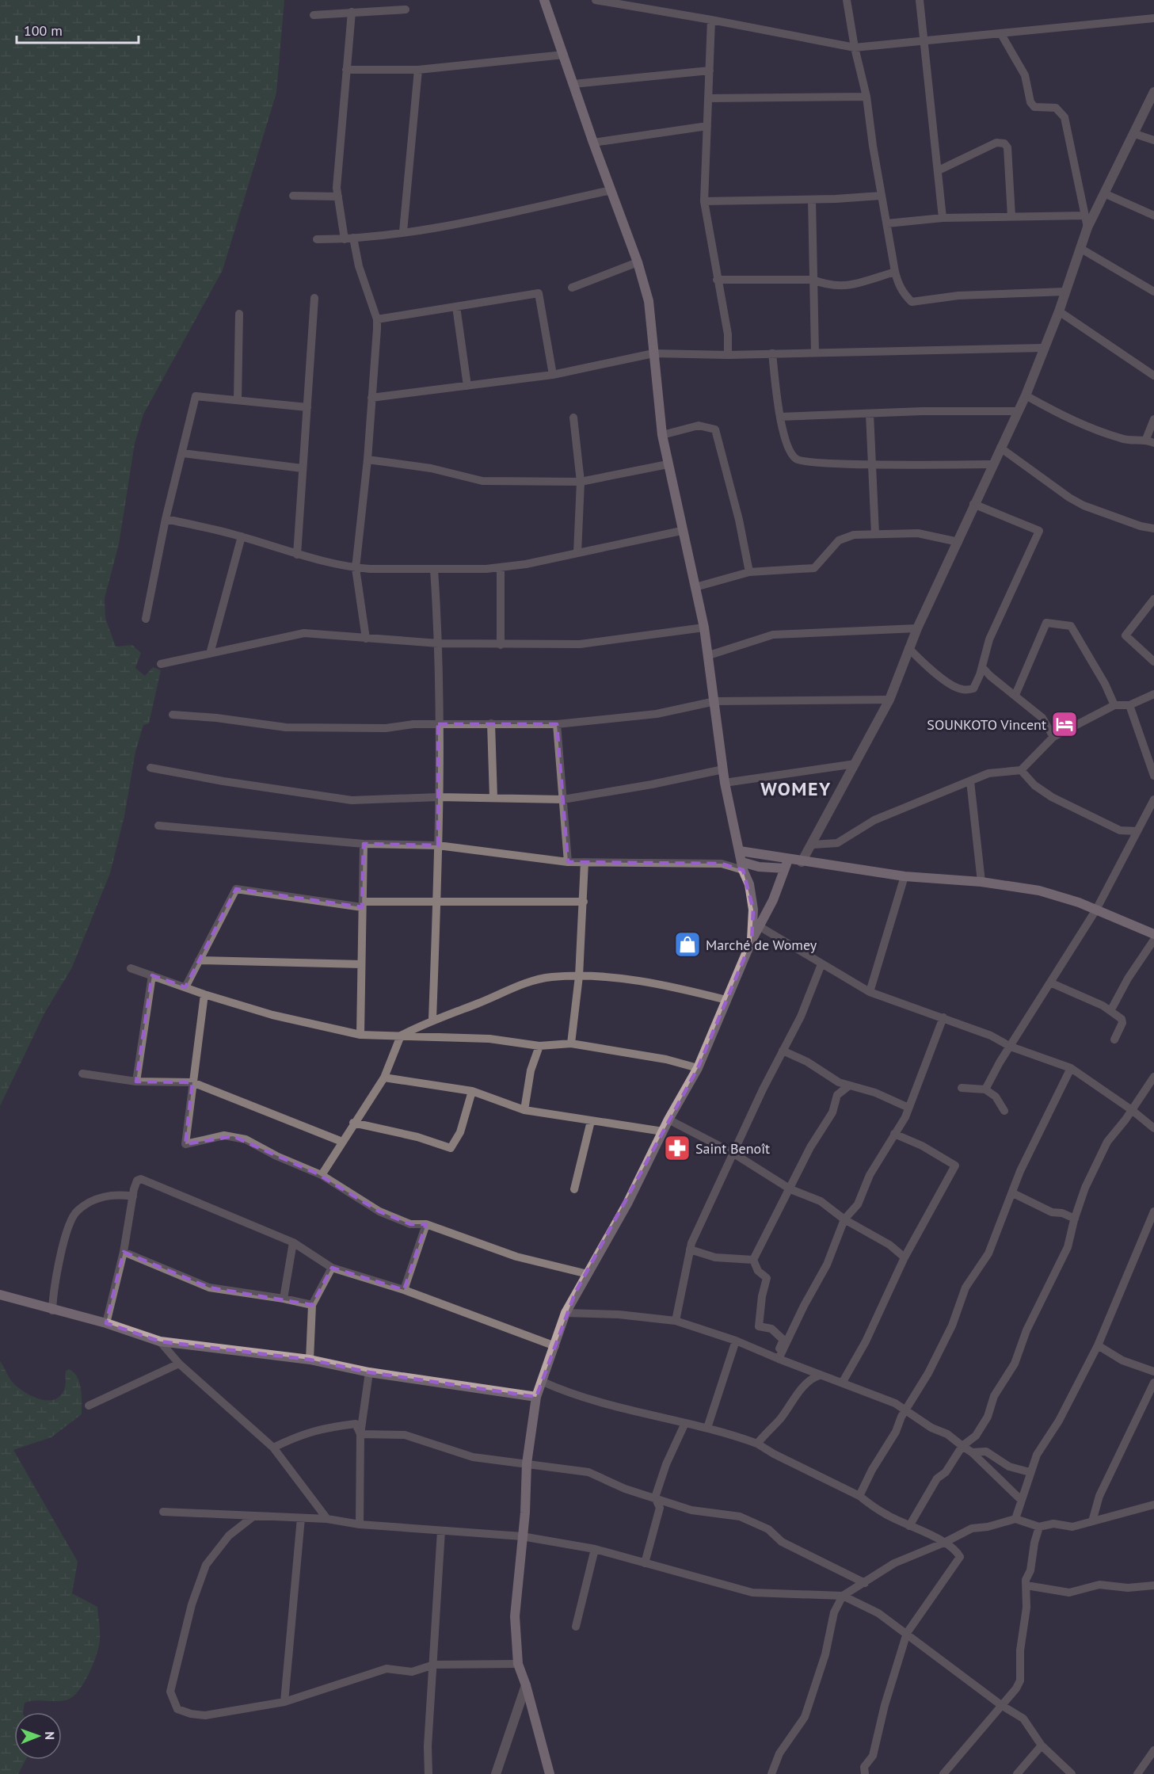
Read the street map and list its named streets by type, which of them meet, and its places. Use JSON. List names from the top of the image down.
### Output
{
  "districts": ["WOMEY"],
  "places": {
    "hotel": ["SOUNKOTO Vincent"],
    "shop": ["Marché de Womey"],
    "pharmacy": ["Saint Benoît"]
  },
  "scale_bar": "100 m",
  "north": "right"
}
